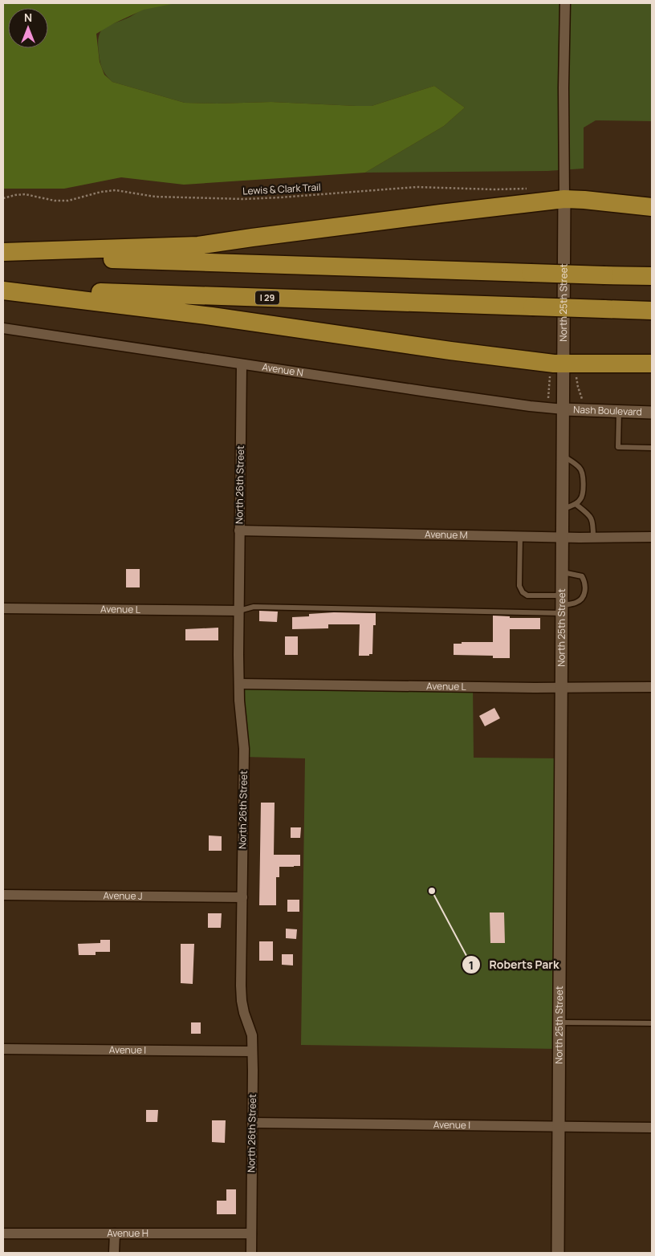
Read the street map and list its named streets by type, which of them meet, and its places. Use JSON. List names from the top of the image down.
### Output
{
  "streets": {
    "highway": ["I 29"],
    "street": [
      "North 25th Street",
      "Avenue N",
      "Nash Boulevard",
      "North 26th Street",
      "Avenue M",
      "Avenue L",
      "Avenue J",
      "Avenue I",
      "Avenue H"
    ],
    "path": ["Lewis & Clark Trail"]
  },
  "crossings": [
    ["North 25th Street", "Avenue N"],
    ["North 25th Street", "Nash Boulevard"],
    ["North 25th Street", "Avenue M"],
    ["North 25th Street", "Avenue L"],
    ["North 25th Street", "Avenue I"],
    ["Avenue N", "Nash Boulevard"],
    ["Avenue N", "North 26th Street"],
    ["North 26th Street", "Avenue M"],
    ["North 26th Street", "Avenue L"],
    ["North 26th Street", "Avenue J"],
    ["North 26th Street", "Avenue I"],
    ["North 26th Street", "Avenue H"]
  ],
  "places": ["Roberts Park"],
  "north": "top"
}
